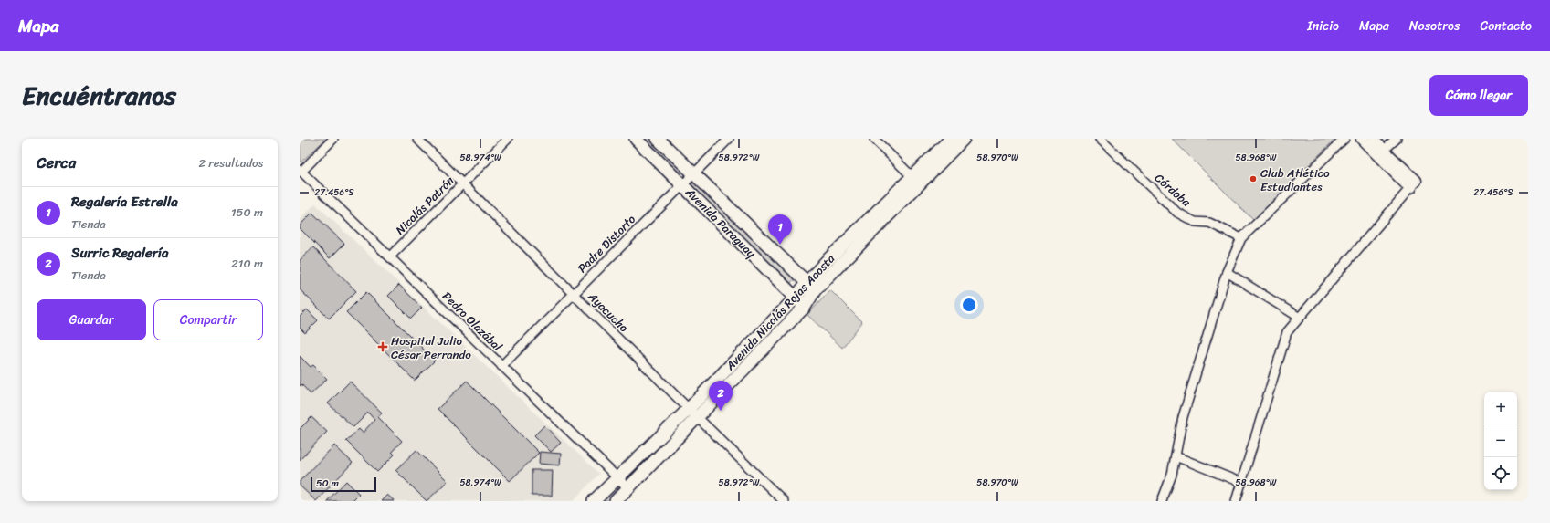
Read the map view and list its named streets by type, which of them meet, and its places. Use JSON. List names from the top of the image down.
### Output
{
  "streets": {
    "main road": ["Avenida Paraguay", "Avenida Nicolás Rojas Acosta"],
    "street": [
      "Córdoba",
      "Nicolás Patrón",
      "Padre Distorto",
      "Ayacucho",
      "Pedro Olazábal"
    ]
  },
  "crossings": [
    ["Nicolás Patrón", "Ayacucho"],
    ["Nicolás Patrón", "Pedro Olazábal"],
    ["Avenida Paraguay", "Padre Distorto"],
    ["Avenida Paraguay", "Avenida Nicolás Rojas Acosta"],
    ["Padre Distorto", "Ayacucho"],
    ["Padre Distorto", "Pedro Olazábal"],
    ["Ayacucho", "Avenida Nicolás Rojas Acosta"],
    ["Avenida Nicolás Rojas Acosta", "Pedro Olazábal"]
  ],
  "places": {
    "other": ["Club Atlético Estudiantes"],
    "health": ["Hospital Julio César Perrando"]
  },
  "scale_bar": "50 m",
  "page": {
    "header": "Mapa",
    "nav": [
      "Inicio",
      "Mapa",
      "Nosotros",
      "Contacto"
    ],
    "title": "Encuéntranos",
    "buttons": [
      "Cómo llegar",
      ["Guardar", "Compartir"]
    ],
    "heading": ["Cerca", "2 resultados"],
    "list": [
      {
        "mark": "1",
        "name": "Regalería Estrella",
        "note": "Tienda",
        "value": "150 m"
      },
      {
        "mark": "2",
        "name": "Surric Regalería",
        "note": "Tienda",
        "value": "210 m"
      }
    ],
    "pins": ["1", "2"],
    "map_buttons": ["+", "−"],
    "scale": "50 m"
  },
  "coordinates": [
    "58.974°W",
    "58.972°W",
    "58.970°W",
    "58.968°W",
    "27.456°S"
  ]
}
